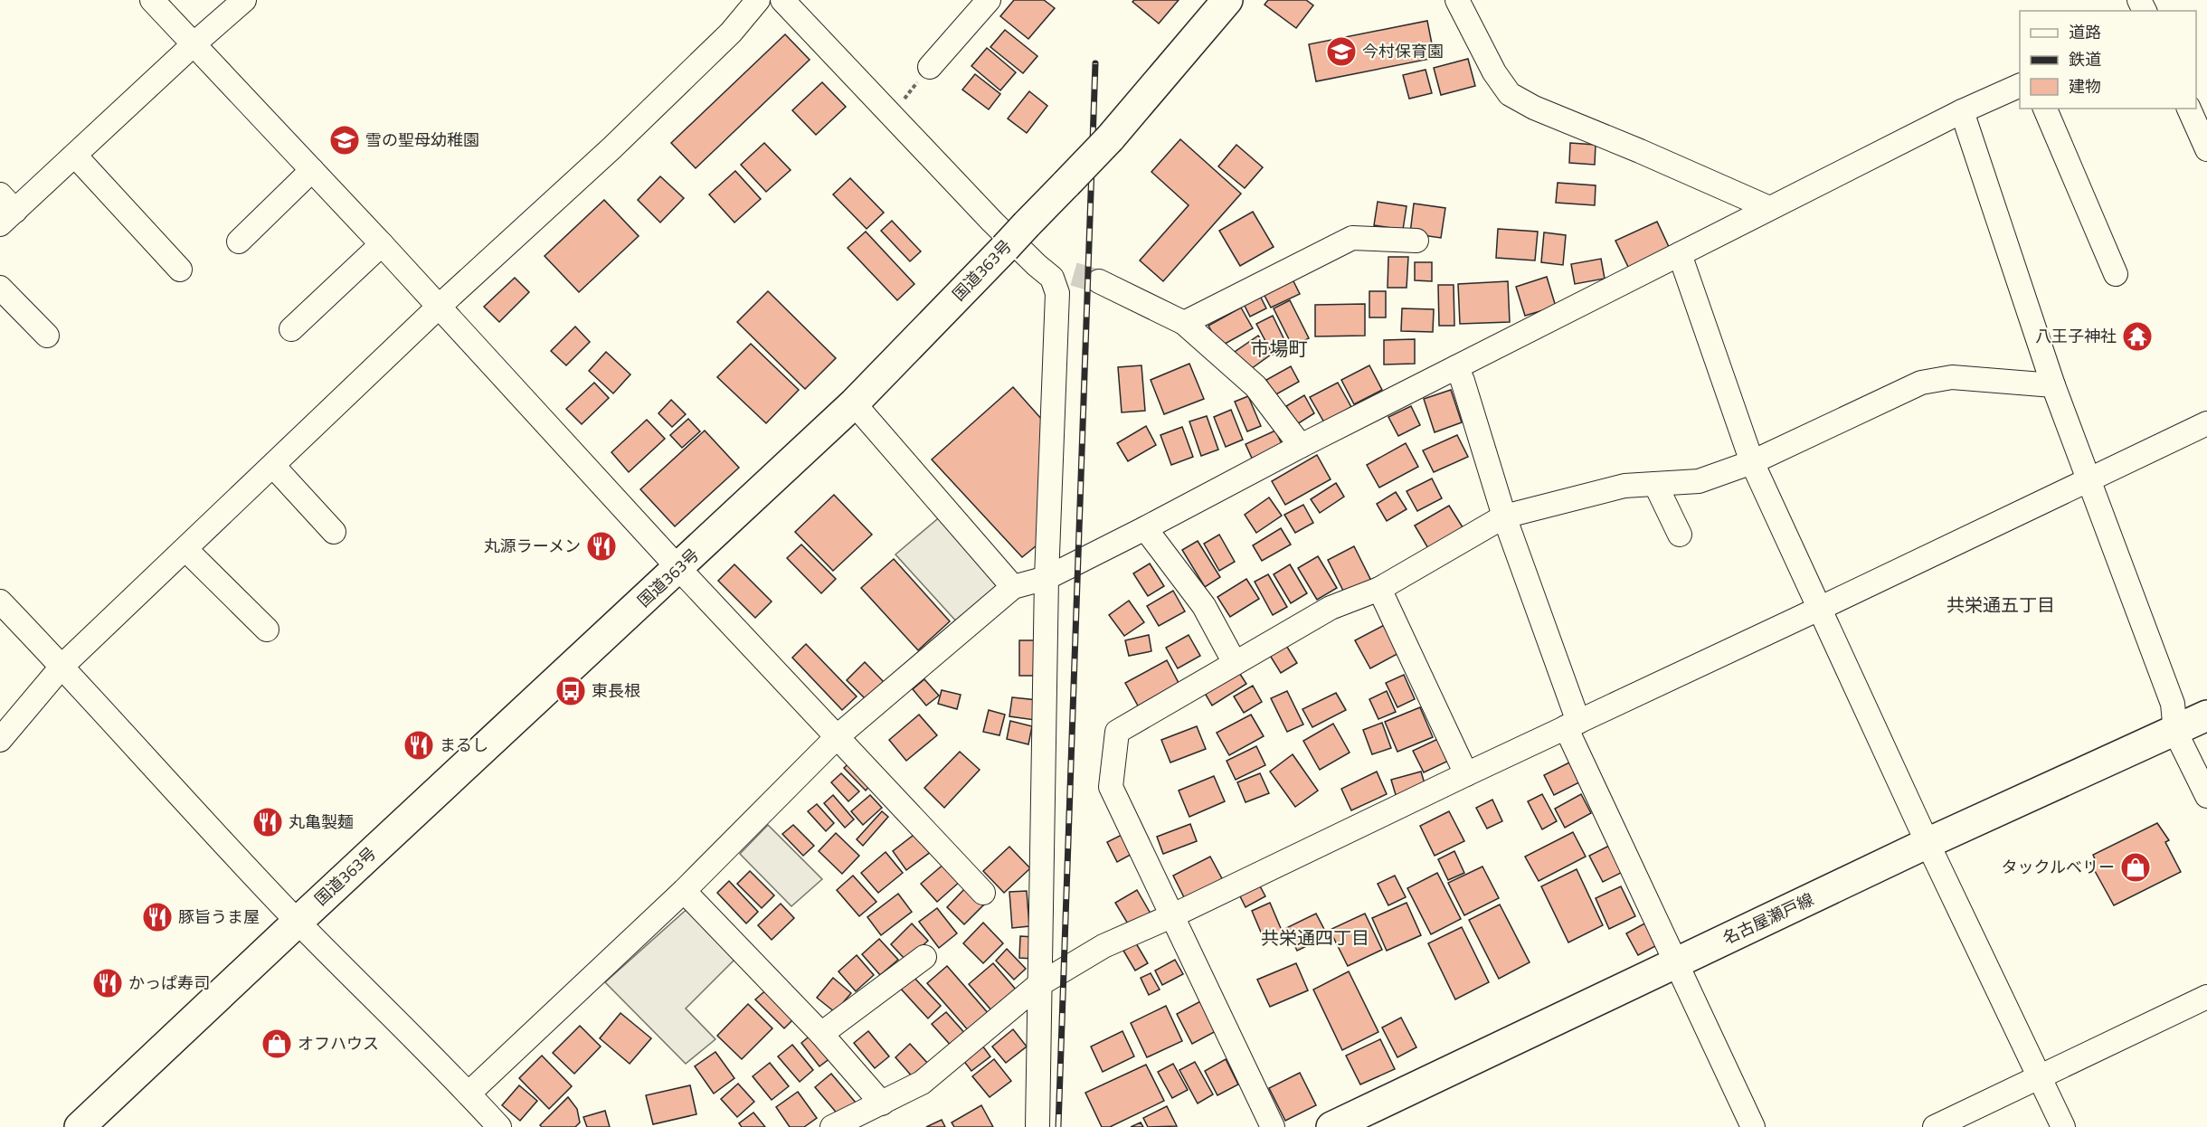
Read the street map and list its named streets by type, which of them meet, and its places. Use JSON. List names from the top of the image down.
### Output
{
  "streets": {
    "main road": ["国道363号", "名古屋瀬戸線"]
  },
  "districts": ["市場町", "共栄通五丁目", "共栄通四丁目"],
  "places": {
    "school or university": ["今村保育園", "雪の聖母幼稚園"],
    "temple": ["八王子神社"],
    "restaurant": [
      "丸源ラーメン",
      "まるし",
      "丸亀製麺",
      "豚旨うま屋",
      "かっぱ寿司"
    ],
    "bus stop": ["東長根"],
    "shop": ["タックルベリー", "オフハウス"]
  },
  "legend": ["道路", "鉄道", "建物"]
}
